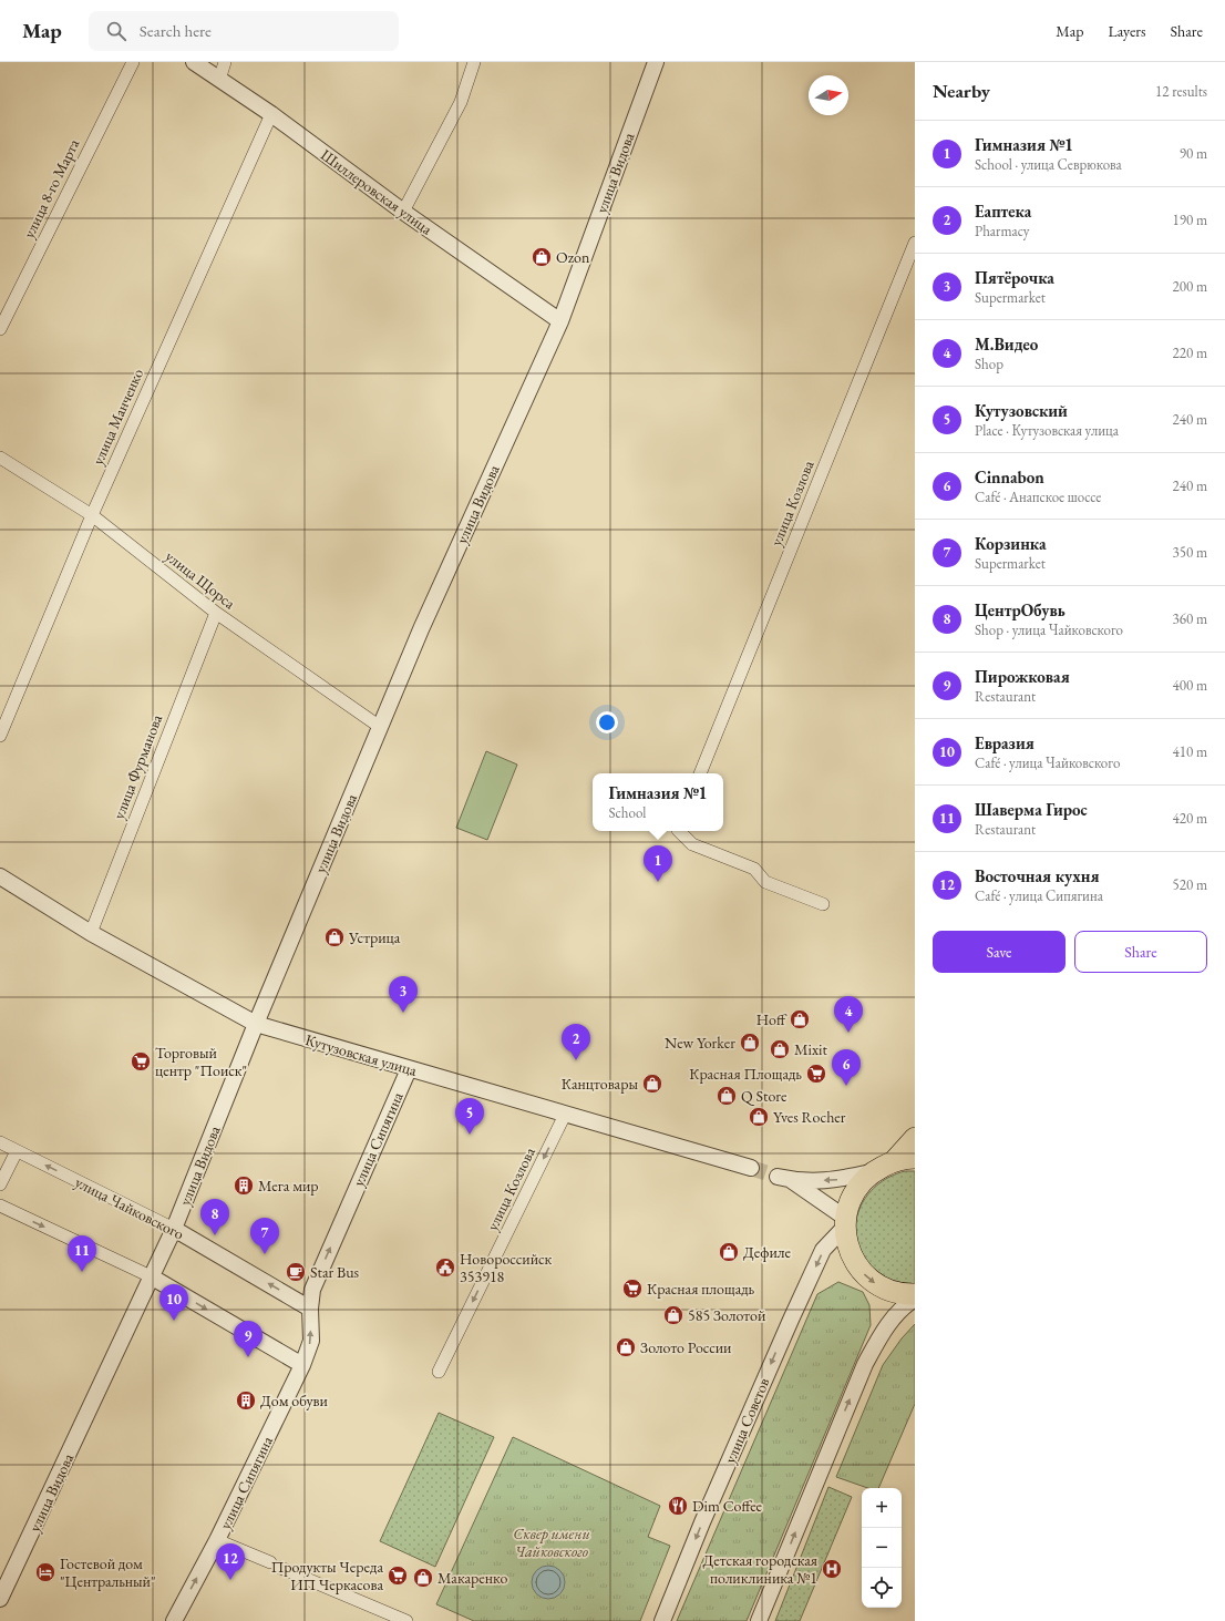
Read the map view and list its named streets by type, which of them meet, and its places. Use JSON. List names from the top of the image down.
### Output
{
  "streets": {
    "street": [
      "улица Видова",
      "улица 8-го Марта",
      "Шиллеровская улица",
      "улица Манченко",
      "улица Козлова",
      "улица Щорса",
      "улица Фурманова",
      "Кутузовская улица",
      "улица Сипягина",
      "улица Чайковского",
      "улица Советов"
    ]
  },
  "crossings": [
    ["улица Видова", "Шиллеровская улица"],
    ["улица Видова", "улица Щорса"],
    ["улица Видова", "Кутузовская улица"],
    ["улица Видова", "улица Чайковского"],
    ["Шиллеровская улица", "улица Манченко"],
    ["улица Манченко", "улица Щорса"],
    ["улица Козлова", "Кутузовская улица"],
    ["улица Щорса", "улица Фурманова"],
    ["улица Фурманова", "Кутузовская улица"],
    ["Кутузовская улица", "улица Сипягина"],
    ["улица Сипягина", "улица Чайковского"]
  ],
  "one_way": ["улица Сипягина"],
  "parks": ["Сквер имени Чайковского"],
  "places": {
    "shop": [
      "Ozon",
      "Устрица",
      "Hoff",
      "New Yorker",
      "Mixit",
      "Канцтовары",
      "Q Store",
      "Yves Rocher",
      "Дефиле",
      "585 Золотой",
      "Золото России",
      "Макаренко"
    ],
    "supermarket": [
      "Торговый центр \"Поиск\"",
      "Красная Площадь",
      "Красная площадь",
      "Продукты Череда ИП Черкасова"
    ],
    "building": ["Мега мир", "Дом обуви"],
    "public building": ["Новороссийск 353918"],
    "cafe": ["Star Bus"],
    "restaurant": ["Dim Coffee"],
    "hospital": ["Детская городская поликлиника №1"],
    "hotel": ["Гостевой дом \"Центральный\""]
  },
  "north": "right",
  "page": {
    "header": "Map",
    "search": "Search here",
    "nav": ["Map", "Layers", "Share"],
    "heading": ["Nearby", "12 results"],
    "list": [
      {
        "mark": "1",
        "name": "Гимназия №1",
        "note": "School · улица Севрюкова",
        "value": "90 m"
      },
      {
        "mark": "2",
        "name": "Еаптека",
        "note": "Pharmacy",
        "value": "190 m"
      },
      {
        "mark": "3",
        "name": "Пятёрочка",
        "note": "Supermarket",
        "value": "200 m"
      },
      {
        "mark": "4",
        "name": "М.Видео",
        "note": "Shop",
        "value": "220 m"
      },
      {
        "mark": "5",
        "name": "Кутузовский",
        "note": "Place · Кутузовская улица",
        "value": "240 m"
      },
      {
        "mark": "6",
        "name": "Cinnabon",
        "note": "Café · Анапское шоссе",
        "value": "240 m"
      },
      {
        "mark": "7",
        "name": "Корзинка",
        "note": "Supermarket",
        "value": "350 m"
      },
      {
        "mark": "8",
        "name": "ЦентрОбувь",
        "note": "Shop · улица Чайковского",
        "value": "360 m"
      },
      {
        "mark": "9",
        "name": "Пирожковая",
        "note": "Restaurant",
        "value": "400 m"
      },
      {
        "mark": "10",
        "name": "Евразия",
        "note": "Café · улица Чайковского",
        "value": "410 m"
      },
      {
        "mark": "11",
        "name": "Шаверма Гирос",
        "note": "Restaurant",
        "value": "420 m"
      },
      {
        "mark": "12",
        "name": "Восточная кухня",
        "note": "Café · улица Сипягина",
        "value": "520 m"
      }
    ],
    "popup": ["Гимназия №1", "School"],
    "pins": [
      "1",
      "3",
      "4",
      "2",
      "6",
      "5",
      "8",
      "7",
      "11",
      "10",
      "9",
      "12"
    ],
    "buttons": ["Save", "Share"],
    "map_buttons": ["+", "−"]
  }
}
